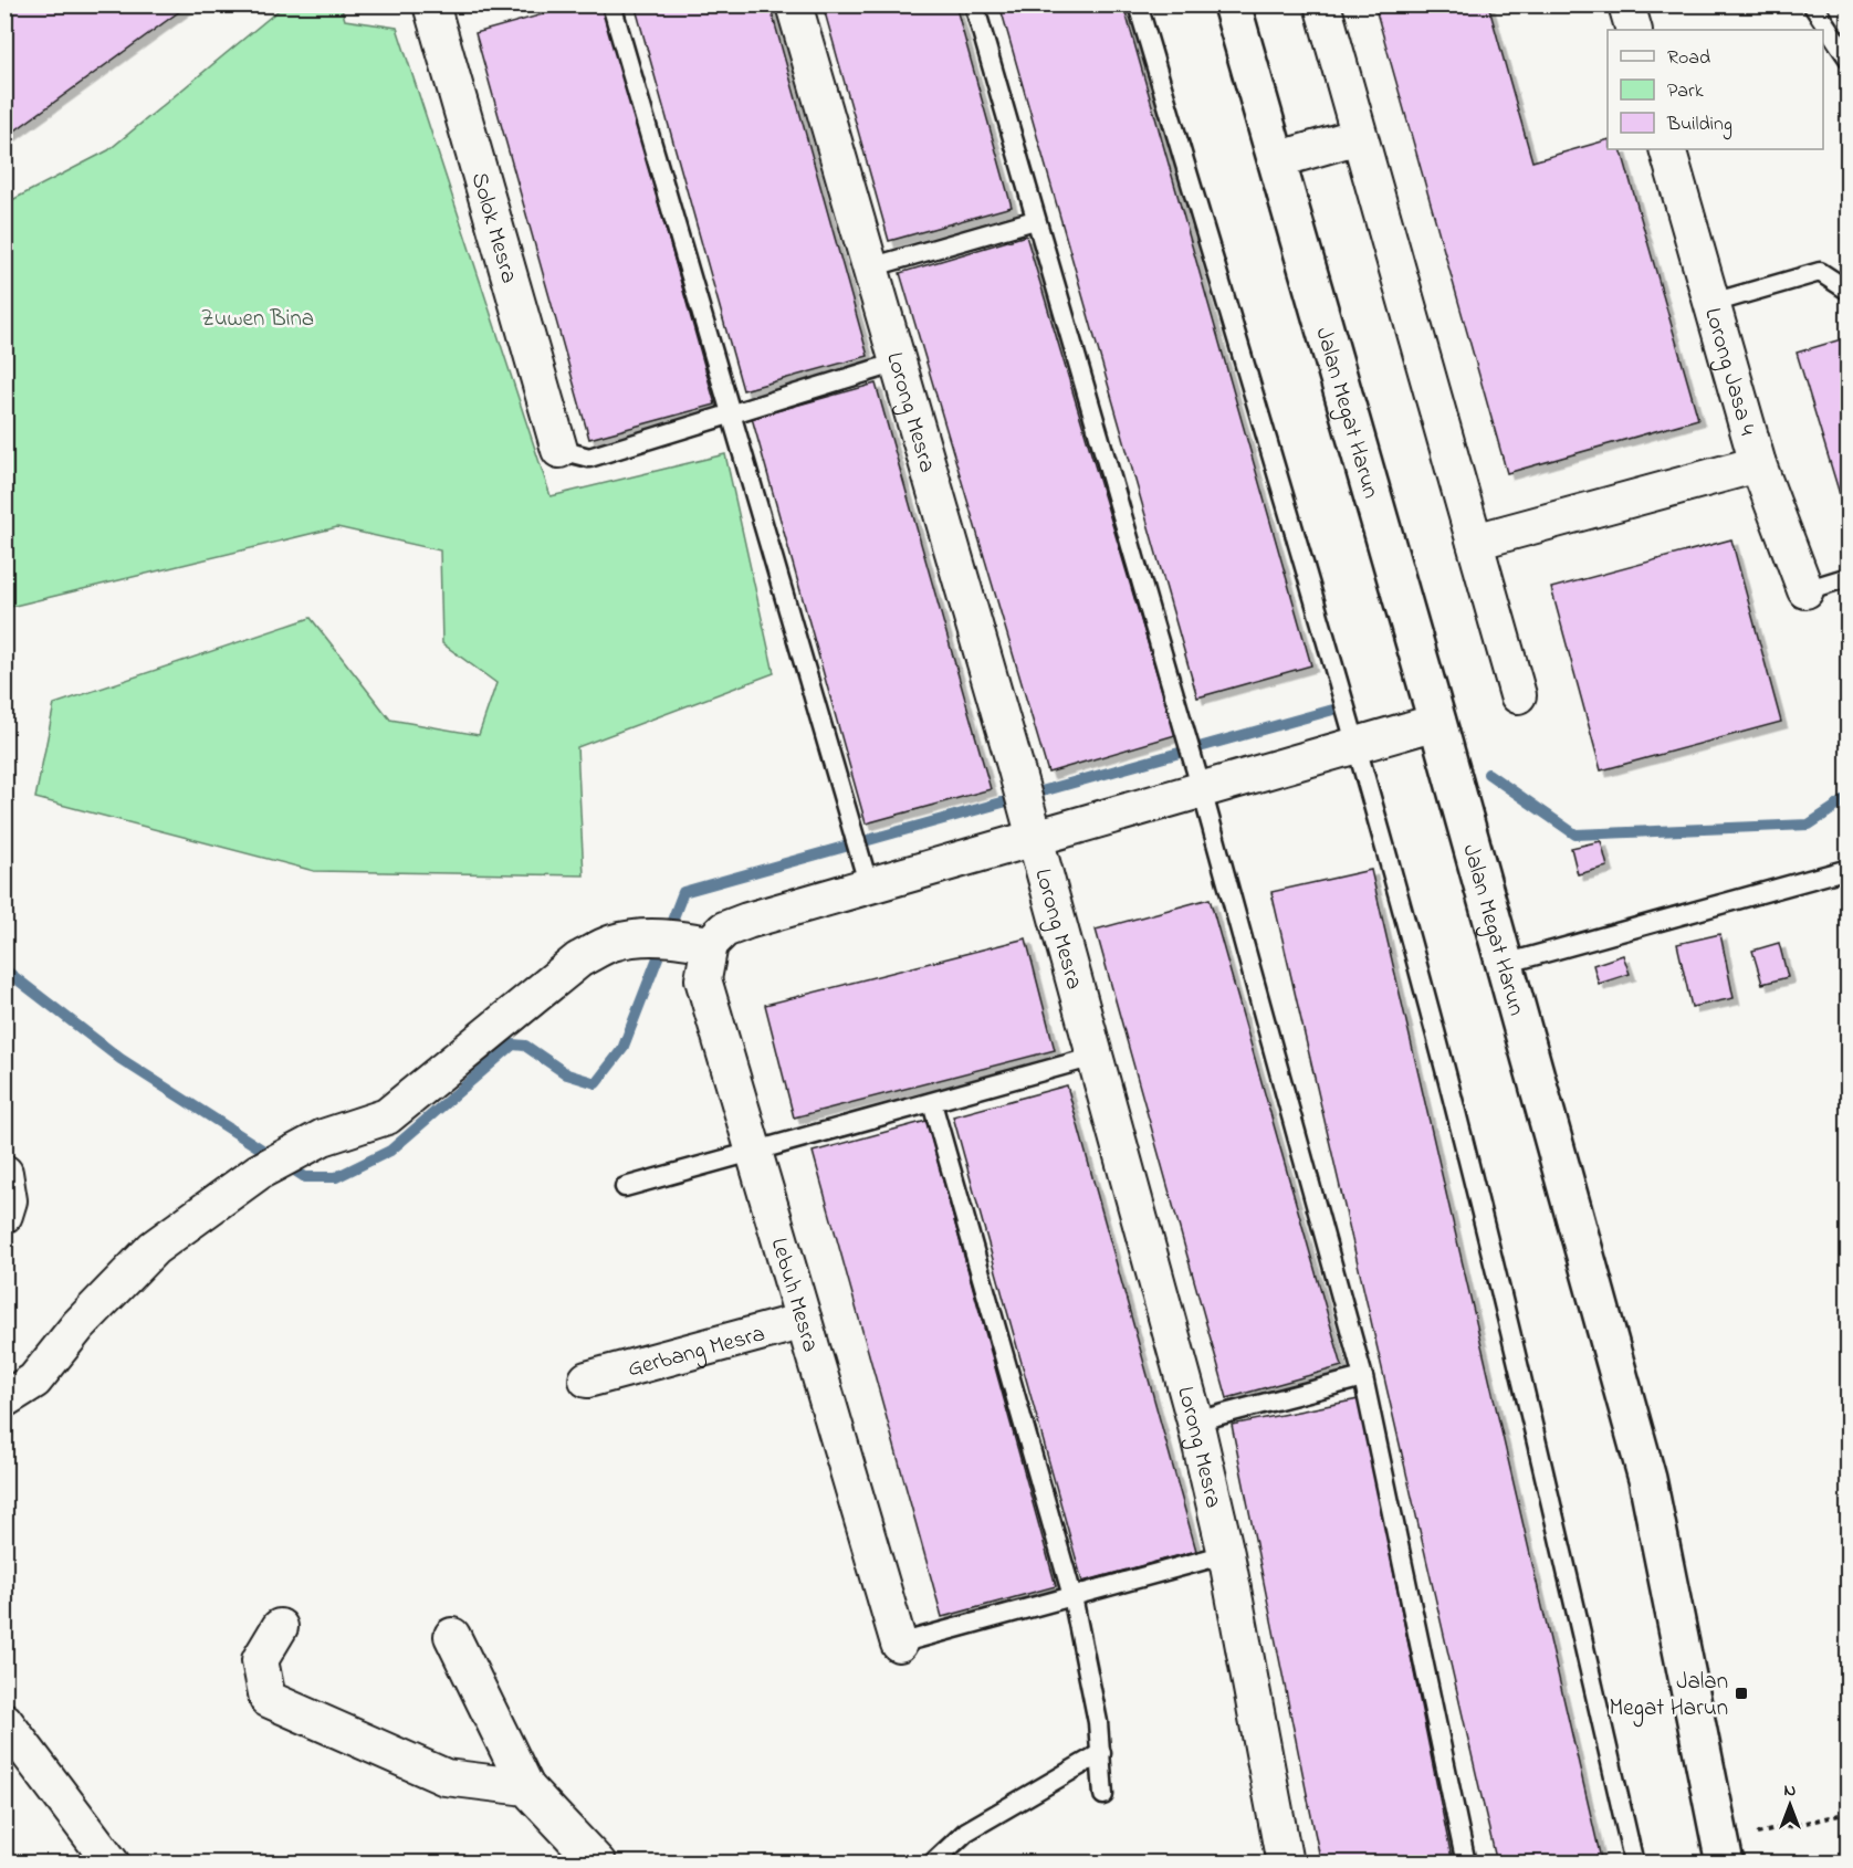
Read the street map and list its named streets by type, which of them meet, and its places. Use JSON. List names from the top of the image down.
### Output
{
  "streets": {
    "street": [
      "Solok Mesra",
      "Lorong Jasa 4",
      "Lorong Mesra",
      "Jalan Megat Harun",
      "Lebuh Mesra",
      "Gerbang Mesra"
    ]
  },
  "crossings": [
    ["Lebuh Mesra", "Gerbang Mesra"]
  ],
  "parks": ["Zuwen Bina"],
  "places": {
    "transit": ["Jalan Megat Harun"]
  },
  "legend": ["Road", "Park", "Building"],
  "north": "top"
}
